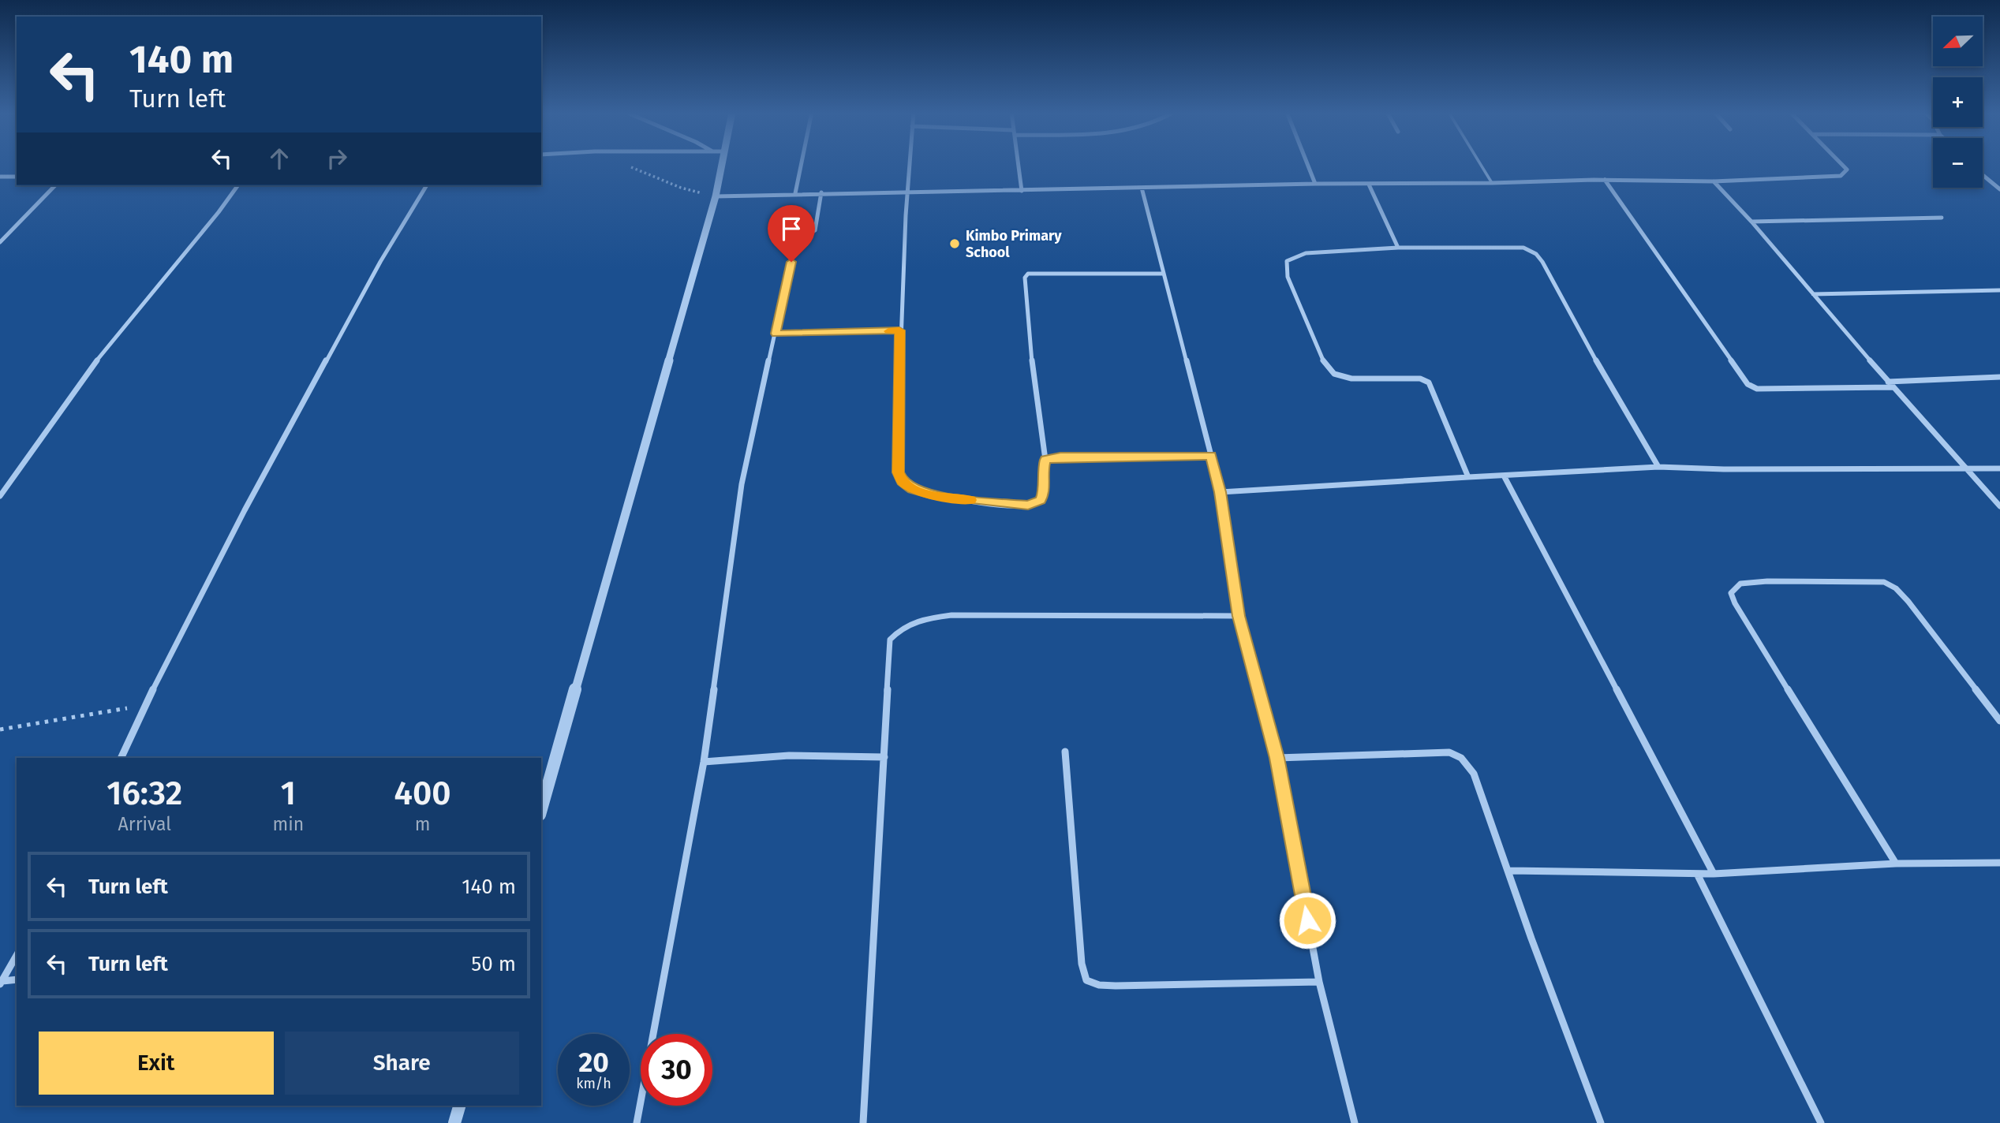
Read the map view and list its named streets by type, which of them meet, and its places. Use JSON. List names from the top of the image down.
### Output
{
  "places": ["Kimbo Primary School"],
  "north": "bottom left",
  "page": {
    "map_buttons": ["+", "−"],
    "turn": ["140 m", "Turn left"],
    "eta": [
      "16:32",
      "Arrival",
      "1",
      "min",
      "400",
      "m"
    ],
    "list": [
      {
        "name": "Turn left",
        "value": "140 m"
      },
      {
        "name": "Turn left",
        "value": "50 m"
      }
    ],
    "buttons": ["Exit", "Share"],
    "speed": "20 km/h",
    "limit": "30"
  }
}
